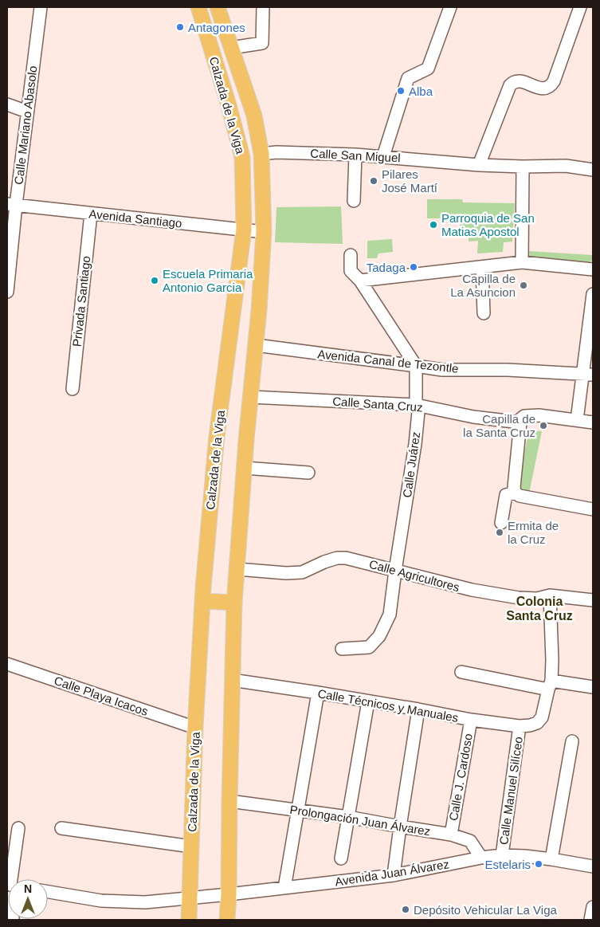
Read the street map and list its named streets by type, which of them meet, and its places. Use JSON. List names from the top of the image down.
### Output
{
  "streets": {
    "main road": ["Calzada de la Viga"],
    "street": [
      "Calle Mariano Abasolo",
      "Calle San Miguel",
      "Avenida Santiago",
      "Privada Santiago",
      "Avenida Canal de Tezontle",
      "Calle Santa Cruz",
      "Calle Juárez",
      "Calle Agricultores",
      "Calle Playa Icacos",
      "Calle Técnicos y Manuales",
      "Calle J. Cardoso",
      "Calle Manuel Silíceo",
      "Prolongación Juan Álvarez",
      "Avenida Juan Álvarez"
    ]
  },
  "crossings": [
    ["Calzada de la Viga", "Calle San Miguel"],
    ["Calzada de la Viga", "Avenida Santiago"],
    ["Calzada de la Viga", "Avenida Canal de Tezontle"],
    ["Calzada de la Viga", "Calle Santa Cruz"],
    ["Calzada de la Viga", "Calle Agricultores"],
    ["Calzada de la Viga", "Calle Playa Icacos"],
    ["Calzada de la Viga", "Calle Técnicos y Manuales"],
    ["Calzada de la Viga", "Prolongación Juan Álvarez"],
    ["Calzada de la Viga", "Avenida Juan Álvarez"],
    ["Calle Mariano Abasolo", "Avenida Santiago"],
    ["Avenida Santiago", "Privada Santiago"],
    ["Avenida Canal de Tezontle", "Calle Juárez"],
    ["Calle Santa Cruz", "Calle Juárez"],
    ["Calle Juárez", "Calle Agricultores"],
    ["Calle Técnicos y Manuales", "Calle J. Cardoso"],
    ["Calle Técnicos y Manuales", "Calle Manuel Silíceo"],
    ["Calle J. Cardoso", "Prolongación Juan Álvarez"],
    ["Calle Manuel Silíceo", "Avenida Juan Álvarez"],
    ["Prolongación Juan Álvarez", "Avenida Juan Álvarez"]
  ],
  "districts": ["Colonia Santa Cruz"],
  "places": [
    "Antagones",
    "Alba",
    "Pilares José Martí",
    "Parroquia de San Matias Apostol",
    "Tadaga",
    "Escuela Primaria Antonio Garcia",
    "Capilla de La Asuncion",
    "Capilla de la Santa Cruz",
    "Ermita de la Cruz",
    "Estelaris",
    "Depósito Vehicular La Viga"
  ],
  "north": "top"
}
